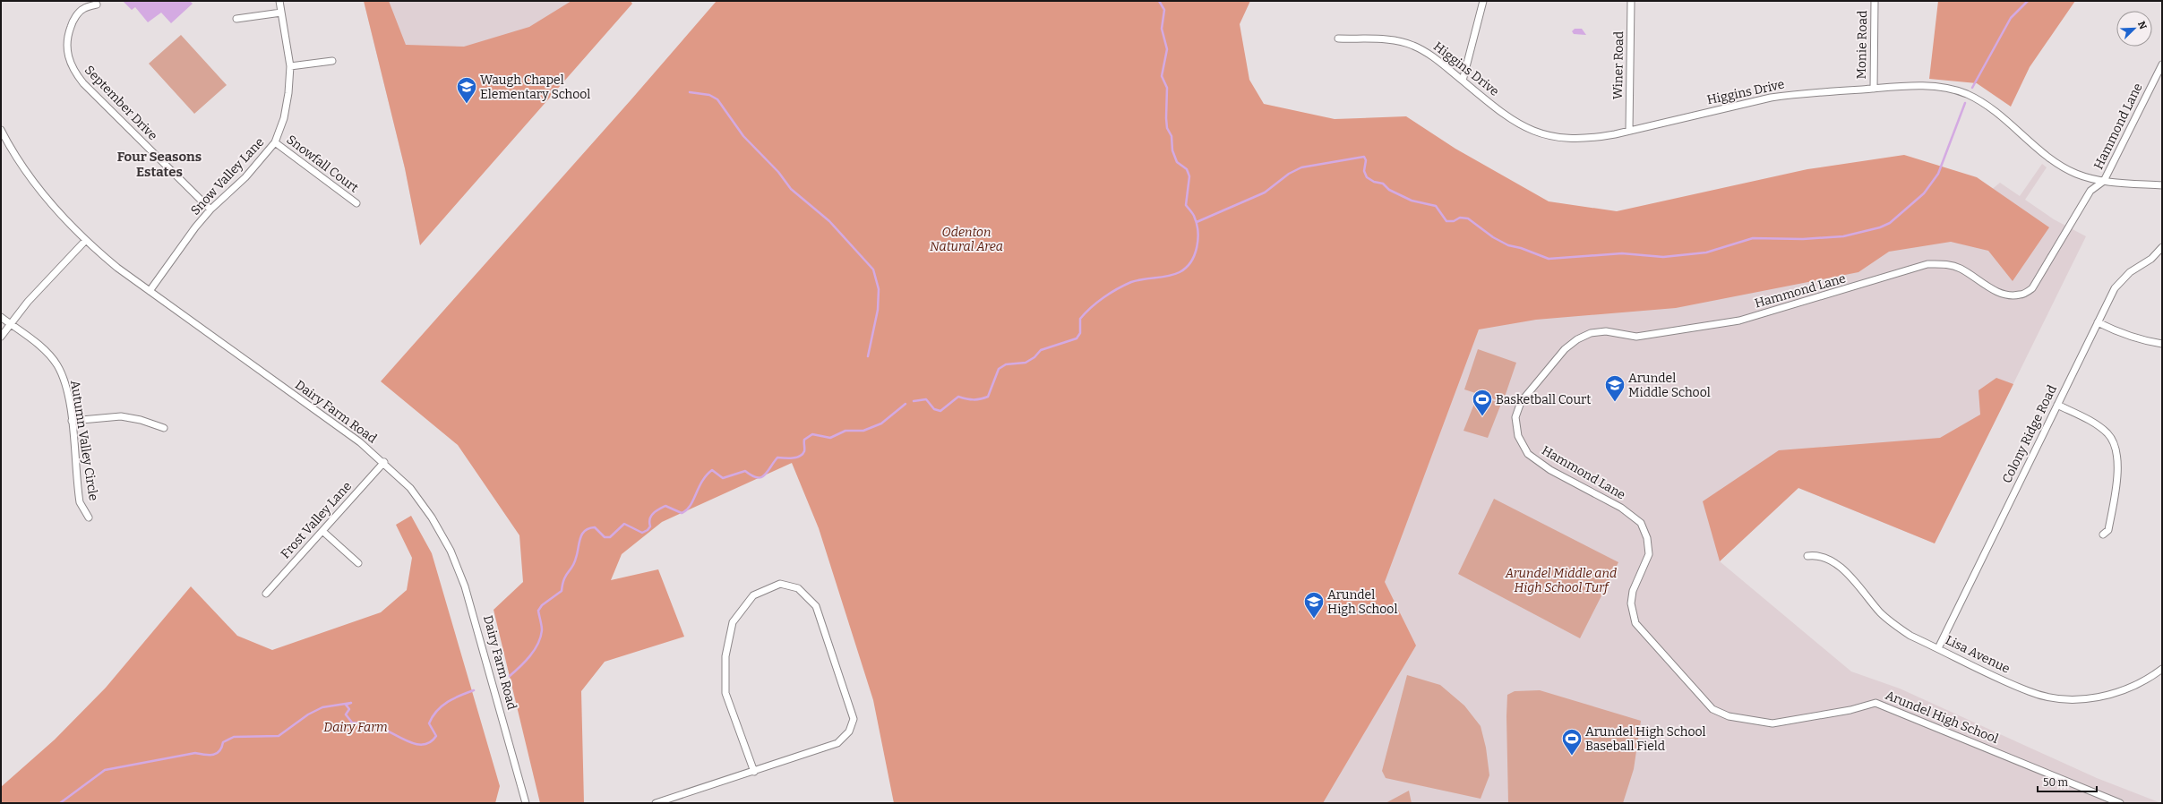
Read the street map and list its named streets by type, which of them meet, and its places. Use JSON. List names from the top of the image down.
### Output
{
  "streets": {
    "street": [
      "Monie Road",
      "Winer Road",
      "Higgins Drive",
      "September Drive",
      "Hammond Lane",
      "Snowfall Court",
      "Snow Valley Lane",
      "Dairy Farm Road",
      "Colony Ridge Road",
      "Autumn Valley Circle",
      "Frost Valley Lane",
      "Lisa Avenue",
      "Arundel High School"
    ]
  },
  "crossings": [
    ["Monie Road", "Higgins Drive"],
    ["Winer Road", "Higgins Drive"],
    ["Higgins Drive", "Hammond Lane"],
    ["September Drive", "Snow Valley Lane"],
    ["Hammond Lane", "Arundel High School"],
    ["Snowfall Court", "Snow Valley Lane"],
    ["Snow Valley Lane", "Dairy Farm Road"],
    ["Dairy Farm Road", "Frost Valley Lane"],
    ["Colony Ridge Road", "Lisa Avenue"]
  ],
  "districts": ["Four Seasons Estates"],
  "parks": ["Odenton Natural Area", "Arundel Middle and High School Turf", "Dairy Farm"],
  "places": {
    "school or university": ["Waugh Chapel Elementary School", "Arundel Middle School", "Arundel High School"],
    "sports": ["Basketball Court", "Arundel High School Baseball Field"]
  },
  "scale_bar": "50 m",
  "north": "top right"
}
